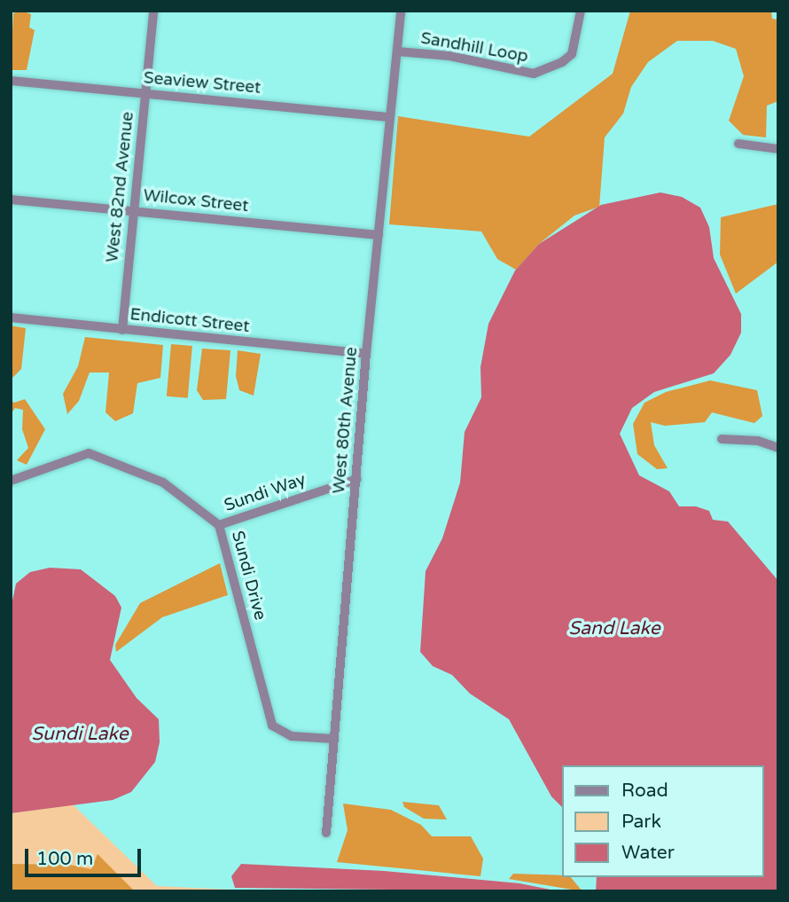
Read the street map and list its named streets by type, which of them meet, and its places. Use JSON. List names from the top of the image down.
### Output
{
  "streets": {
    "street": [
      "Sandhill Loop",
      "Seaview Street",
      "West 82nd Avenue",
      "Wilcox Street",
      "Endicott Street",
      "West 80th Avenue",
      "Sundi Way",
      "Sundi Drive"
    ]
  },
  "crossings": [
    ["Sandhill Loop", "West 80th Avenue"],
    ["Seaview Street", "West 82nd Avenue"],
    ["Seaview Street", "West 80th Avenue"],
    ["West 82nd Avenue", "Wilcox Street"],
    ["West 82nd Avenue", "Endicott Street"],
    ["Wilcox Street", "West 80th Avenue"],
    ["Endicott Street", "West 80th Avenue"],
    ["West 80th Avenue", "Sundi Way"],
    ["West 80th Avenue", "Sundi Drive"],
    ["Sundi Way", "Sundi Drive"]
  ],
  "water": ["Sand Lake", "Sundi Lake"],
  "legend": ["Road", "Park", "Water"],
  "scale_bar": "100 m"
}
